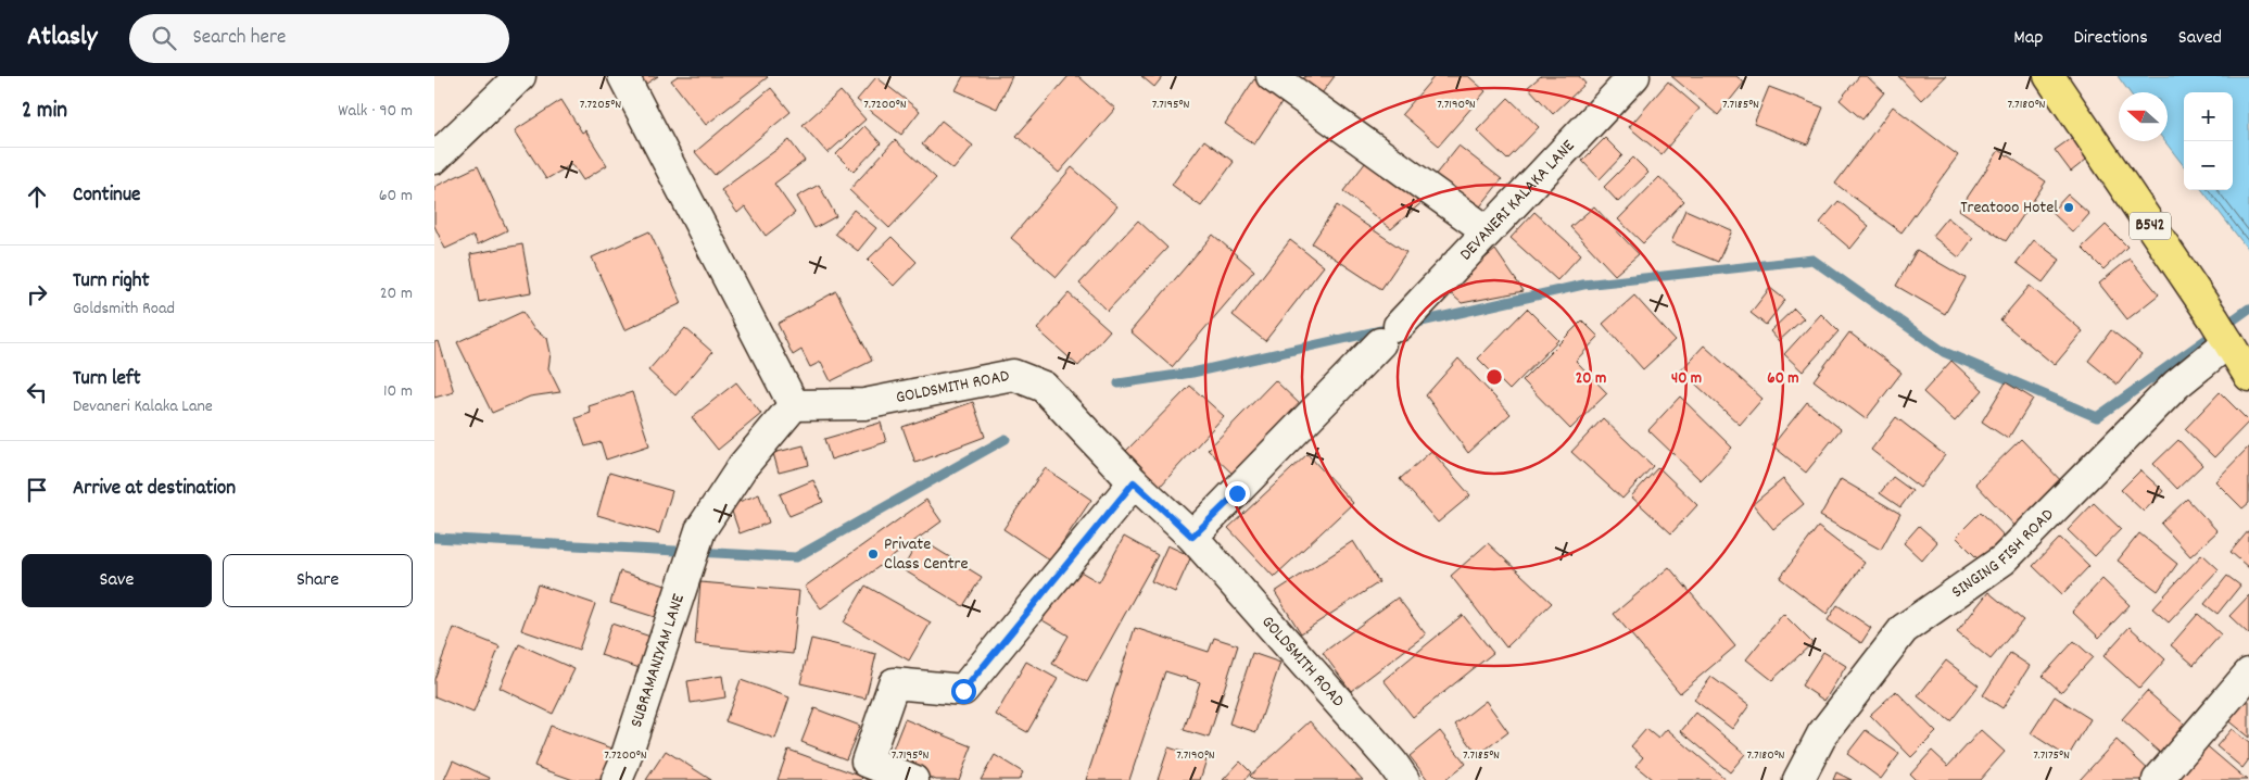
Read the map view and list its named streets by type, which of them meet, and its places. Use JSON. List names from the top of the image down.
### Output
{
  "streets": {
    "main road": ["B542"],
    "street": [
      "DEVANERI KALAKA LANE",
      "GOLDSMITH ROAD",
      "SINGING FISH ROAD",
      "SUBRAMANIYAM LANE"
    ]
  },
  "crossings": [
    ["DEVANERI KALAKA LANE", "GOLDSMITH ROAD"],
    ["B542", "SINGING FISH ROAD"],
    ["GOLDSMITH ROAD", "SUBRAMANIYAM LANE"]
  ],
  "places": ["Treatooo Hotel", "Private Class Centre"],
  "north": "left",
  "page": {
    "header": "Atlasly",
    "search": "Search here",
    "nav": ["Map", "Directions", "Saved"],
    "heading": ["2 min", "Walk · 90 m"],
    "map_buttons": ["+", "−"],
    "list": [
      ["Continue", "60 m"],
      ["Turn right", "Goldsmith Road", "20 m"],
      ["Turn left", "Devaneri Kalaka Lane", "10 m"],
      "Arrive at destination"
    ],
    "buttons": ["Save", "Share"]
  },
  "coordinates": [
    "7.7200°N",
    "7.7195°N",
    "7.7190°N",
    "7.7185°N",
    "7.7180°N",
    "7.7205°N",
    "7.7175°N"
  ],
  "rings": ["20 m", "40 m", "60 m"]
}
